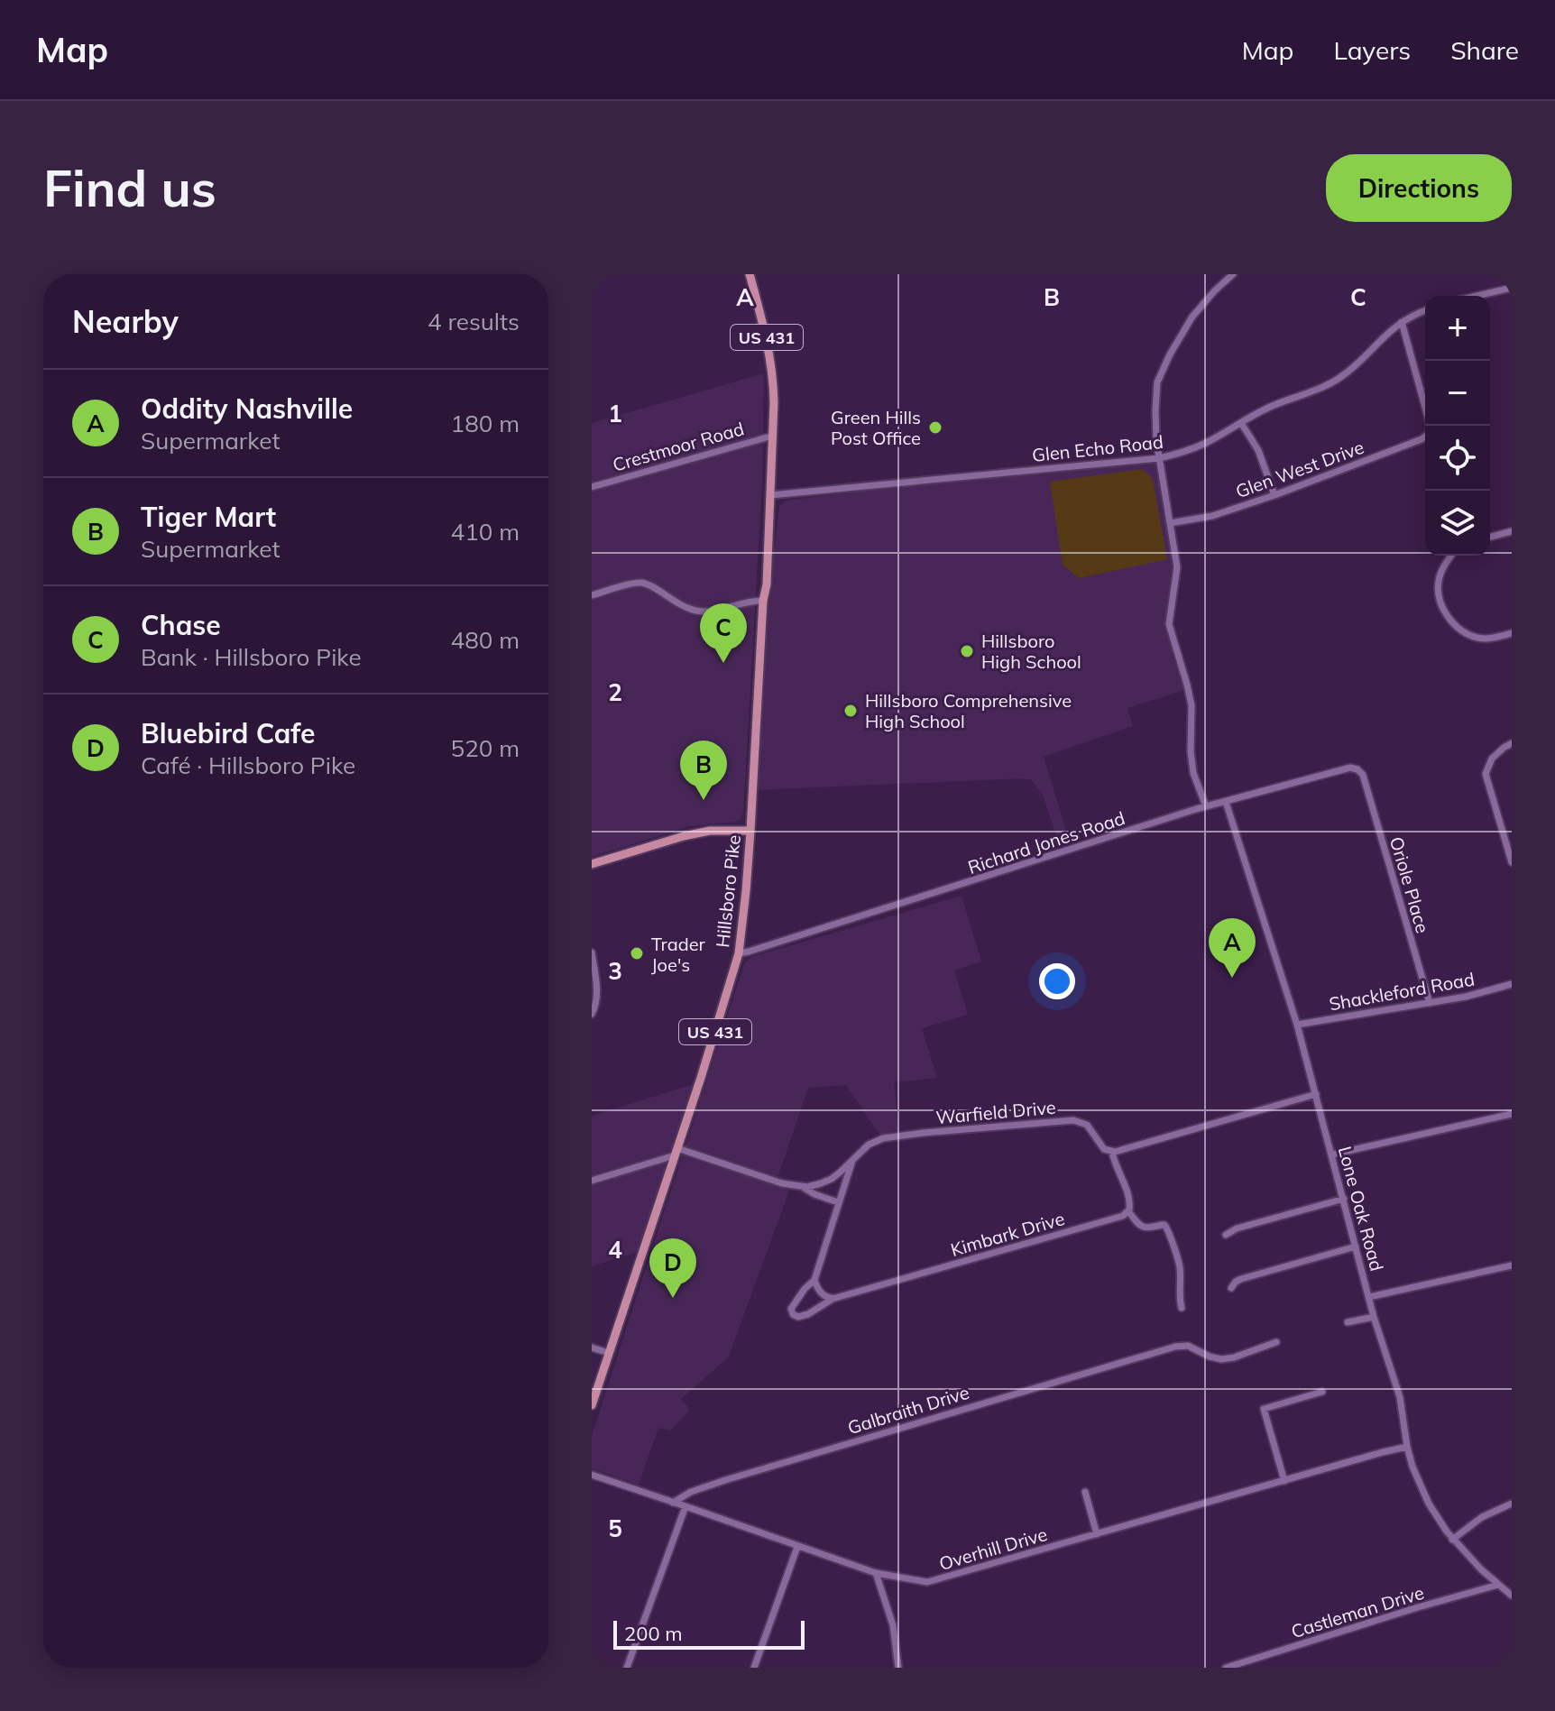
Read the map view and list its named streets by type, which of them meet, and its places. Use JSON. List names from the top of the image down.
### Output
{
  "streets": {
    "main road": ["US 431", "Hillsboro Pike"],
    "street": [
      "Crestmoor Road",
      "Glen Echo Road",
      "Glen West Drive",
      "Richard Jones Road",
      "Oriole Place",
      "Shackleford Road",
      "Warfield Drive",
      "Lone Oak Road",
      "Kimbark Drive",
      "Galbraith Drive",
      "Overhill Drive",
      "Castleman Drive"
    ]
  },
  "crossings": [
    ["Crestmoor Road", "Hillsboro Pike"],
    ["Glen Echo Road", "Hillsboro Pike"],
    ["Richard Jones Road", "Oriole Place"],
    ["Richard Jones Road", "Hillsboro Pike"],
    ["Richard Jones Road", "Lone Oak Road"],
    ["Oriole Place", "Shackleford Road"],
    ["Shackleford Road", "Lone Oak Road"],
    ["Warfield Drive", "Kimbark Drive"],
    ["Lone Oak Road", "Overhill Drive"],
    ["Lone Oak Road", "Castleman Drive"],
    ["Galbraith Drive", "Overhill Drive"]
  ],
  "places": [
    "Green Hills Post Office",
    "Hillsboro High School",
    "Hillsboro Comprehensive High School",
    "Trader Joe's"
  ],
  "scale_bar": "200 m",
  "page": {
    "header": "Map",
    "nav": ["Map", "Layers", "Share"],
    "buttons": "Directions",
    "title": "Find us",
    "heading": ["Nearby", "4 results"],
    "map_buttons": ["+", "−"],
    "list": [
      {
        "mark": "A",
        "name": "Oddity Nashville",
        "note": "Supermarket",
        "value": "180 m"
      },
      {
        "mark": "B",
        "name": "Tiger Mart",
        "note": "Supermarket",
        "value": "410 m"
      },
      {
        "mark": "C",
        "name": "Chase",
        "note": "Bank · Hillsboro Pike",
        "value": "480 m"
      },
      {
        "mark": "D",
        "name": "Bluebird Cafe",
        "note": "Café · Hillsboro Pike",
        "value": "520 m"
      }
    ],
    "pins": [
      "C",
      "B",
      "A",
      "D"
    ],
    "scale": "200 m"
  },
  "grid": {
    "columns": ["A", "B", "C"],
    "rows": [
      "1",
      "2",
      "3",
      "4",
      "5"
    ]
  }
}
